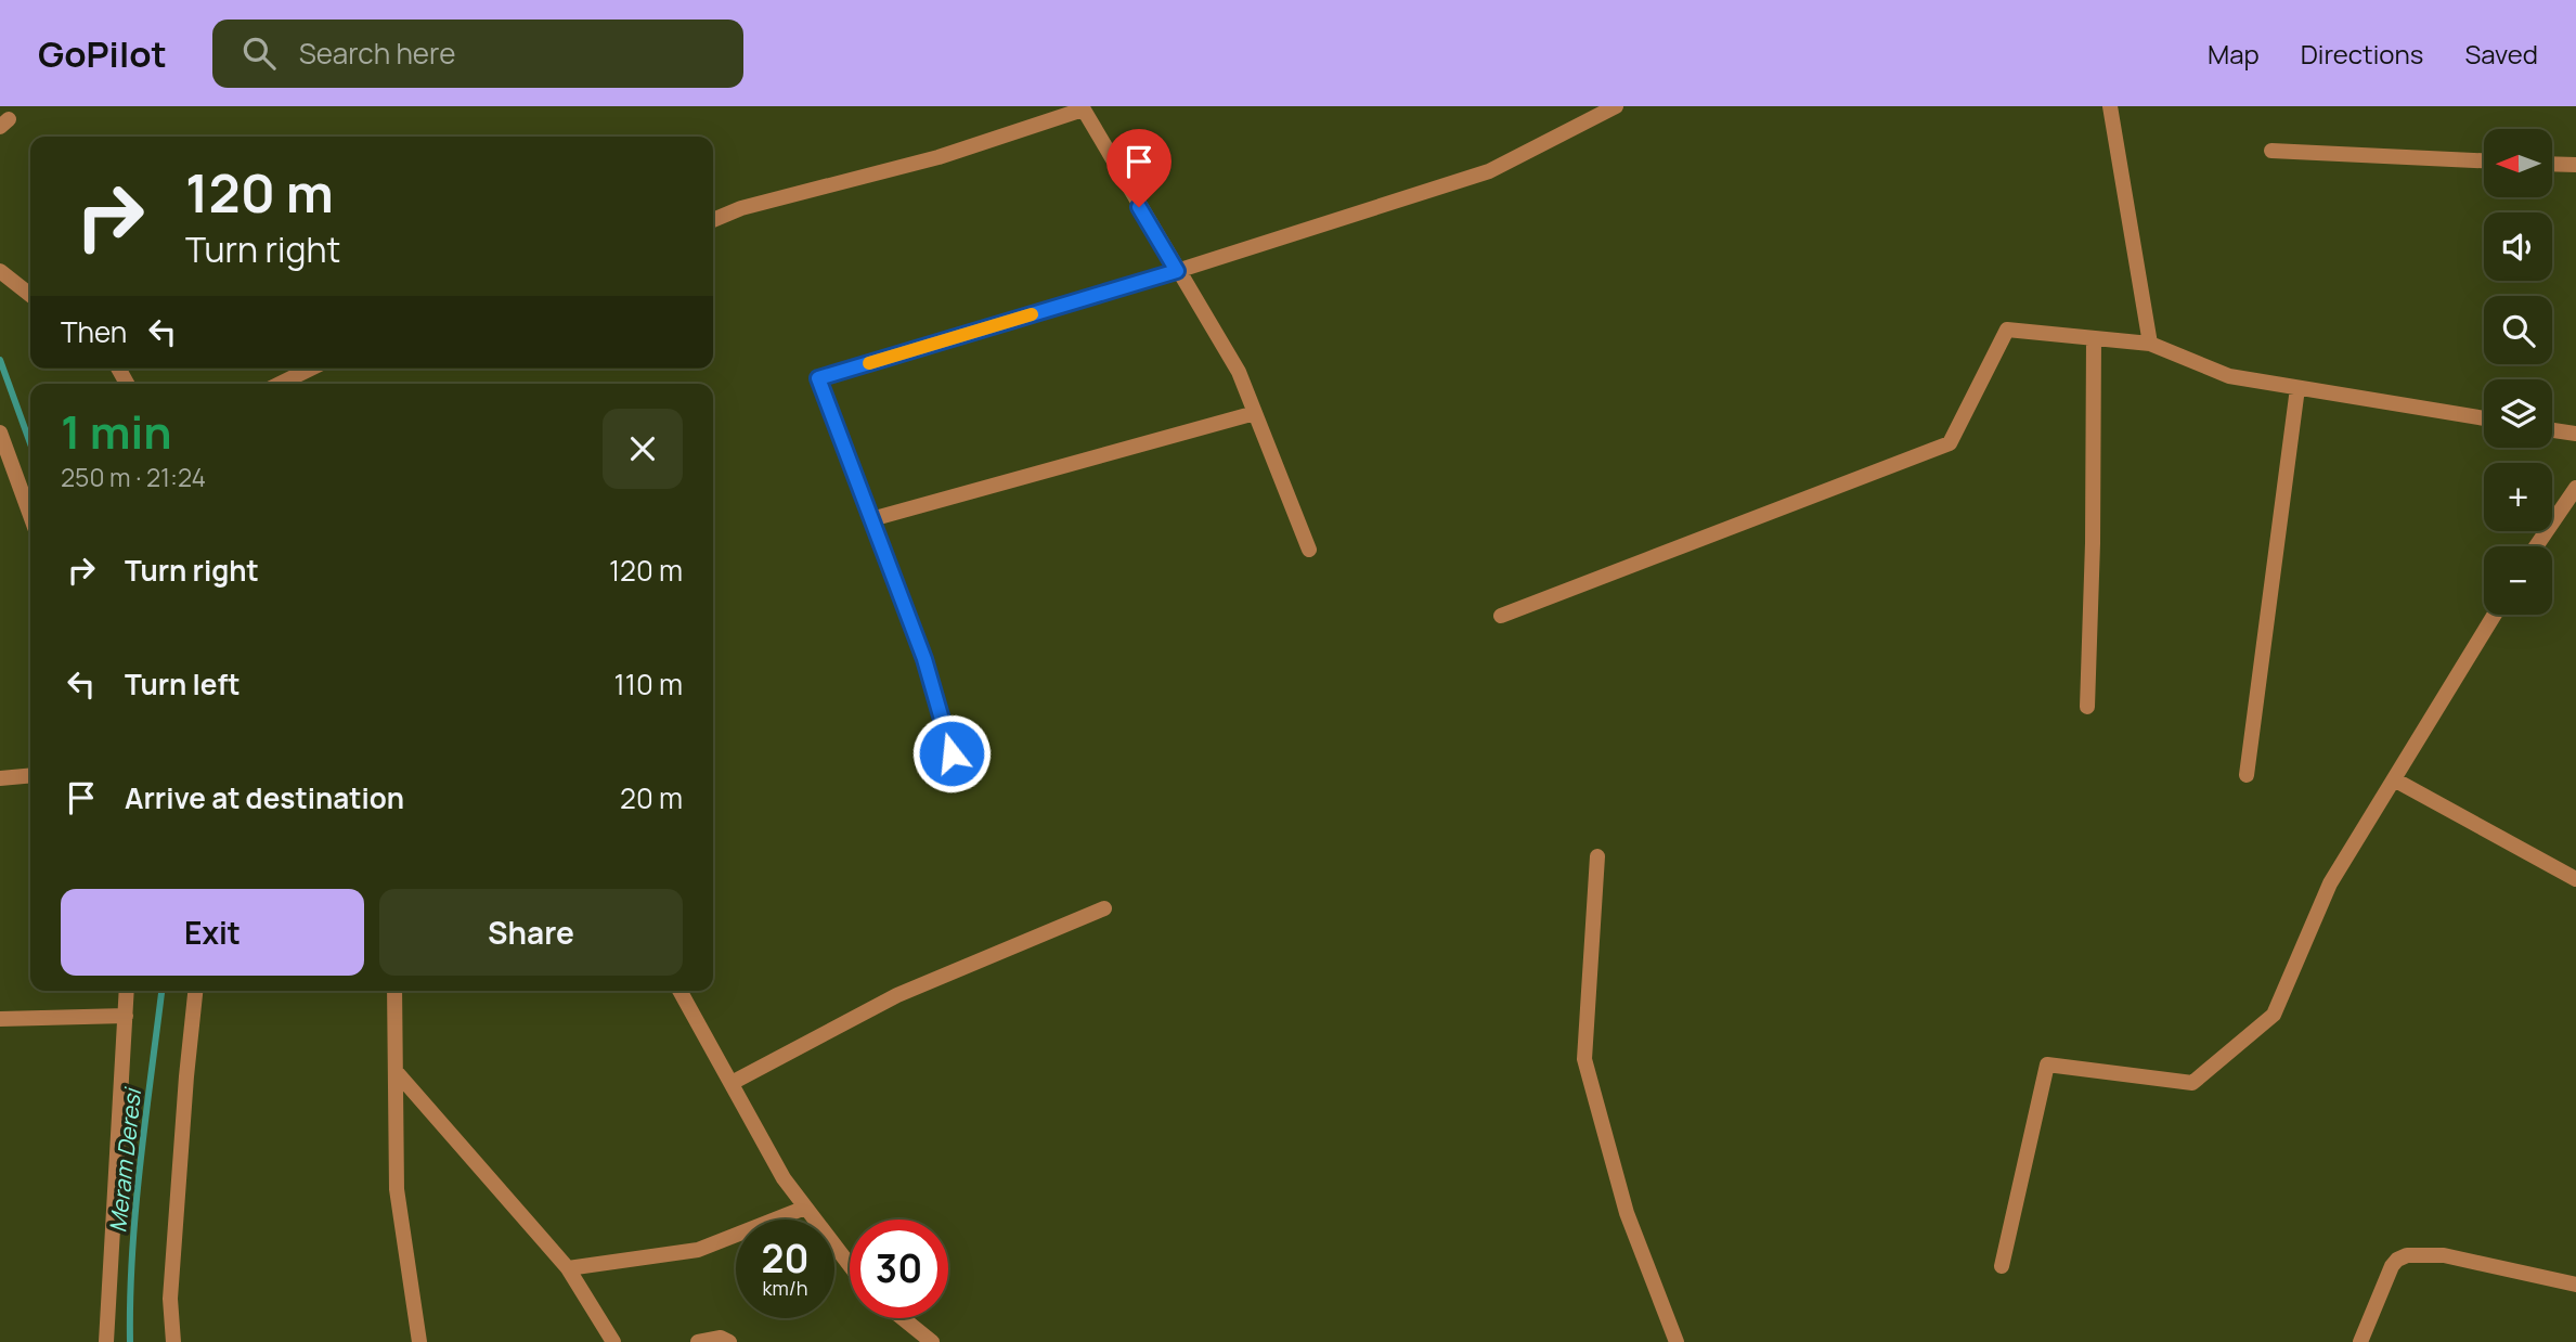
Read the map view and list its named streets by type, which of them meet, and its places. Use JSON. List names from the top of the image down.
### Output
{
  "water": ["Meram Deresi"],
  "north": "left",
  "page": {
    "header": "GoPilot",
    "search": "Search here",
    "nav": ["Map", "Directions", "Saved"],
    "map_buttons": ["+", "−"],
    "turn": ["120 m", "Turn right"],
    "then": "Then",
    "heading": ["1 min", "250 m · 21:24"],
    "list": [
      {
        "name": "Turn right",
        "value": "120 m"
      },
      {
        "name": "Turn left",
        "value": "110 m"
      },
      {
        "name": "Arrive at destination",
        "value": "20 m"
      }
    ],
    "buttons": ["Exit", "Share"],
    "speed": "20 km/h",
    "limit": "30"
  }
}
